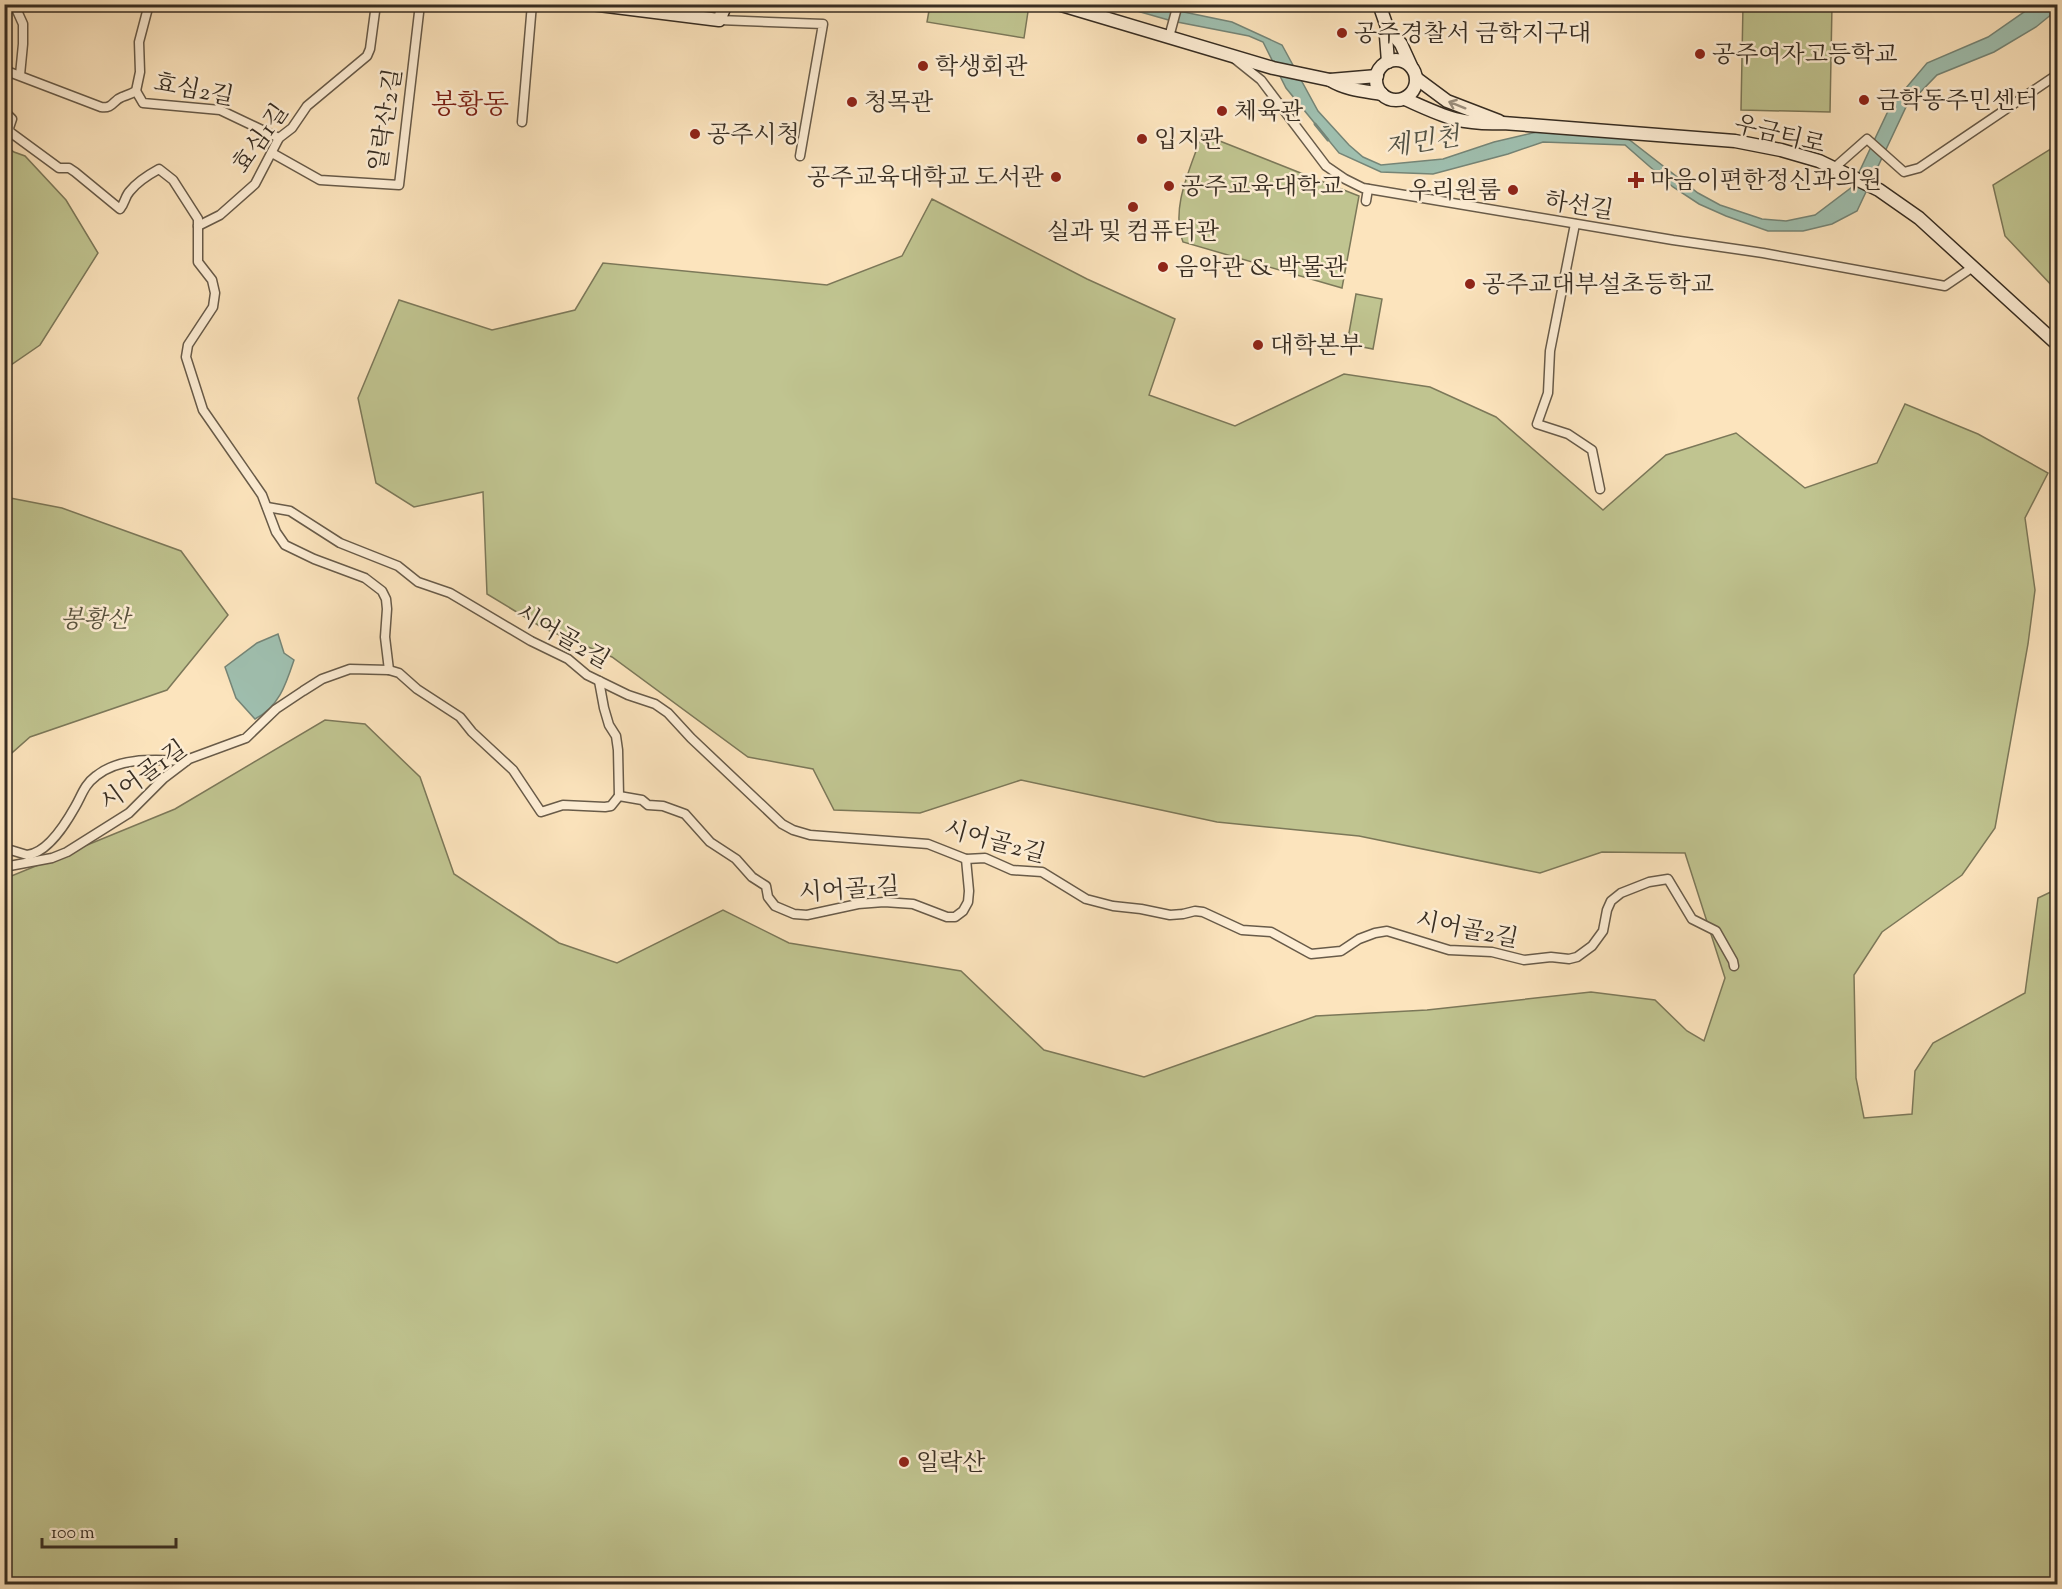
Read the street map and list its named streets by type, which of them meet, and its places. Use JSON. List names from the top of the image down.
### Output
{
  "streets": {
    "main road": ["우금티로"],
    "street": [
      "효심2길",
      "일락산2길",
      "효심1길",
      "하선길",
      "시어골2길",
      "시어골1길"
    ]
  },
  "crossings": [
    ["효심2길", "효심1길"],
    ["일락산2길", "효심1길"],
    ["우금티로", "하선길"],
    ["시어골2길", "시어골1길"]
  ],
  "districts": ["봉황동"],
  "water": ["제민천"],
  "parks": ["봉황산"],
  "places": {
    "other": [
      "공주경찰서 금학지구대",
      "공주여자고등학교",
      "학생회관",
      "금학동주민센터",
      "청목관",
      "체육관",
      "공주시청",
      "입지관",
      "공주교육대학교 도서관",
      "공주교육대학교",
      "우리원룸",
      "실과 및 컴퓨터관",
      "음악관 & 박물관",
      "공주교대부설초등학교",
      "대학본부",
      "일락산"
    ],
    "health": ["마음이편한정신과의원"]
  },
  "scale_bar": "100 m"
}
